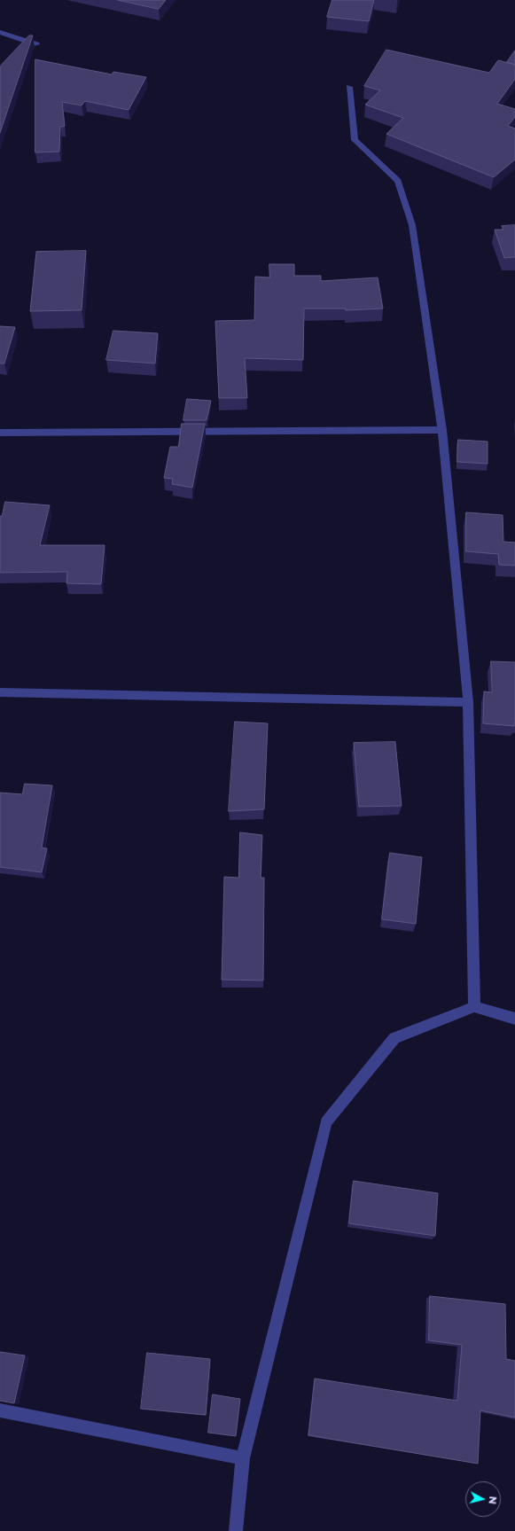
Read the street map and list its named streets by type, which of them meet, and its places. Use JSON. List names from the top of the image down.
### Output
{
  "north": "right"
}
